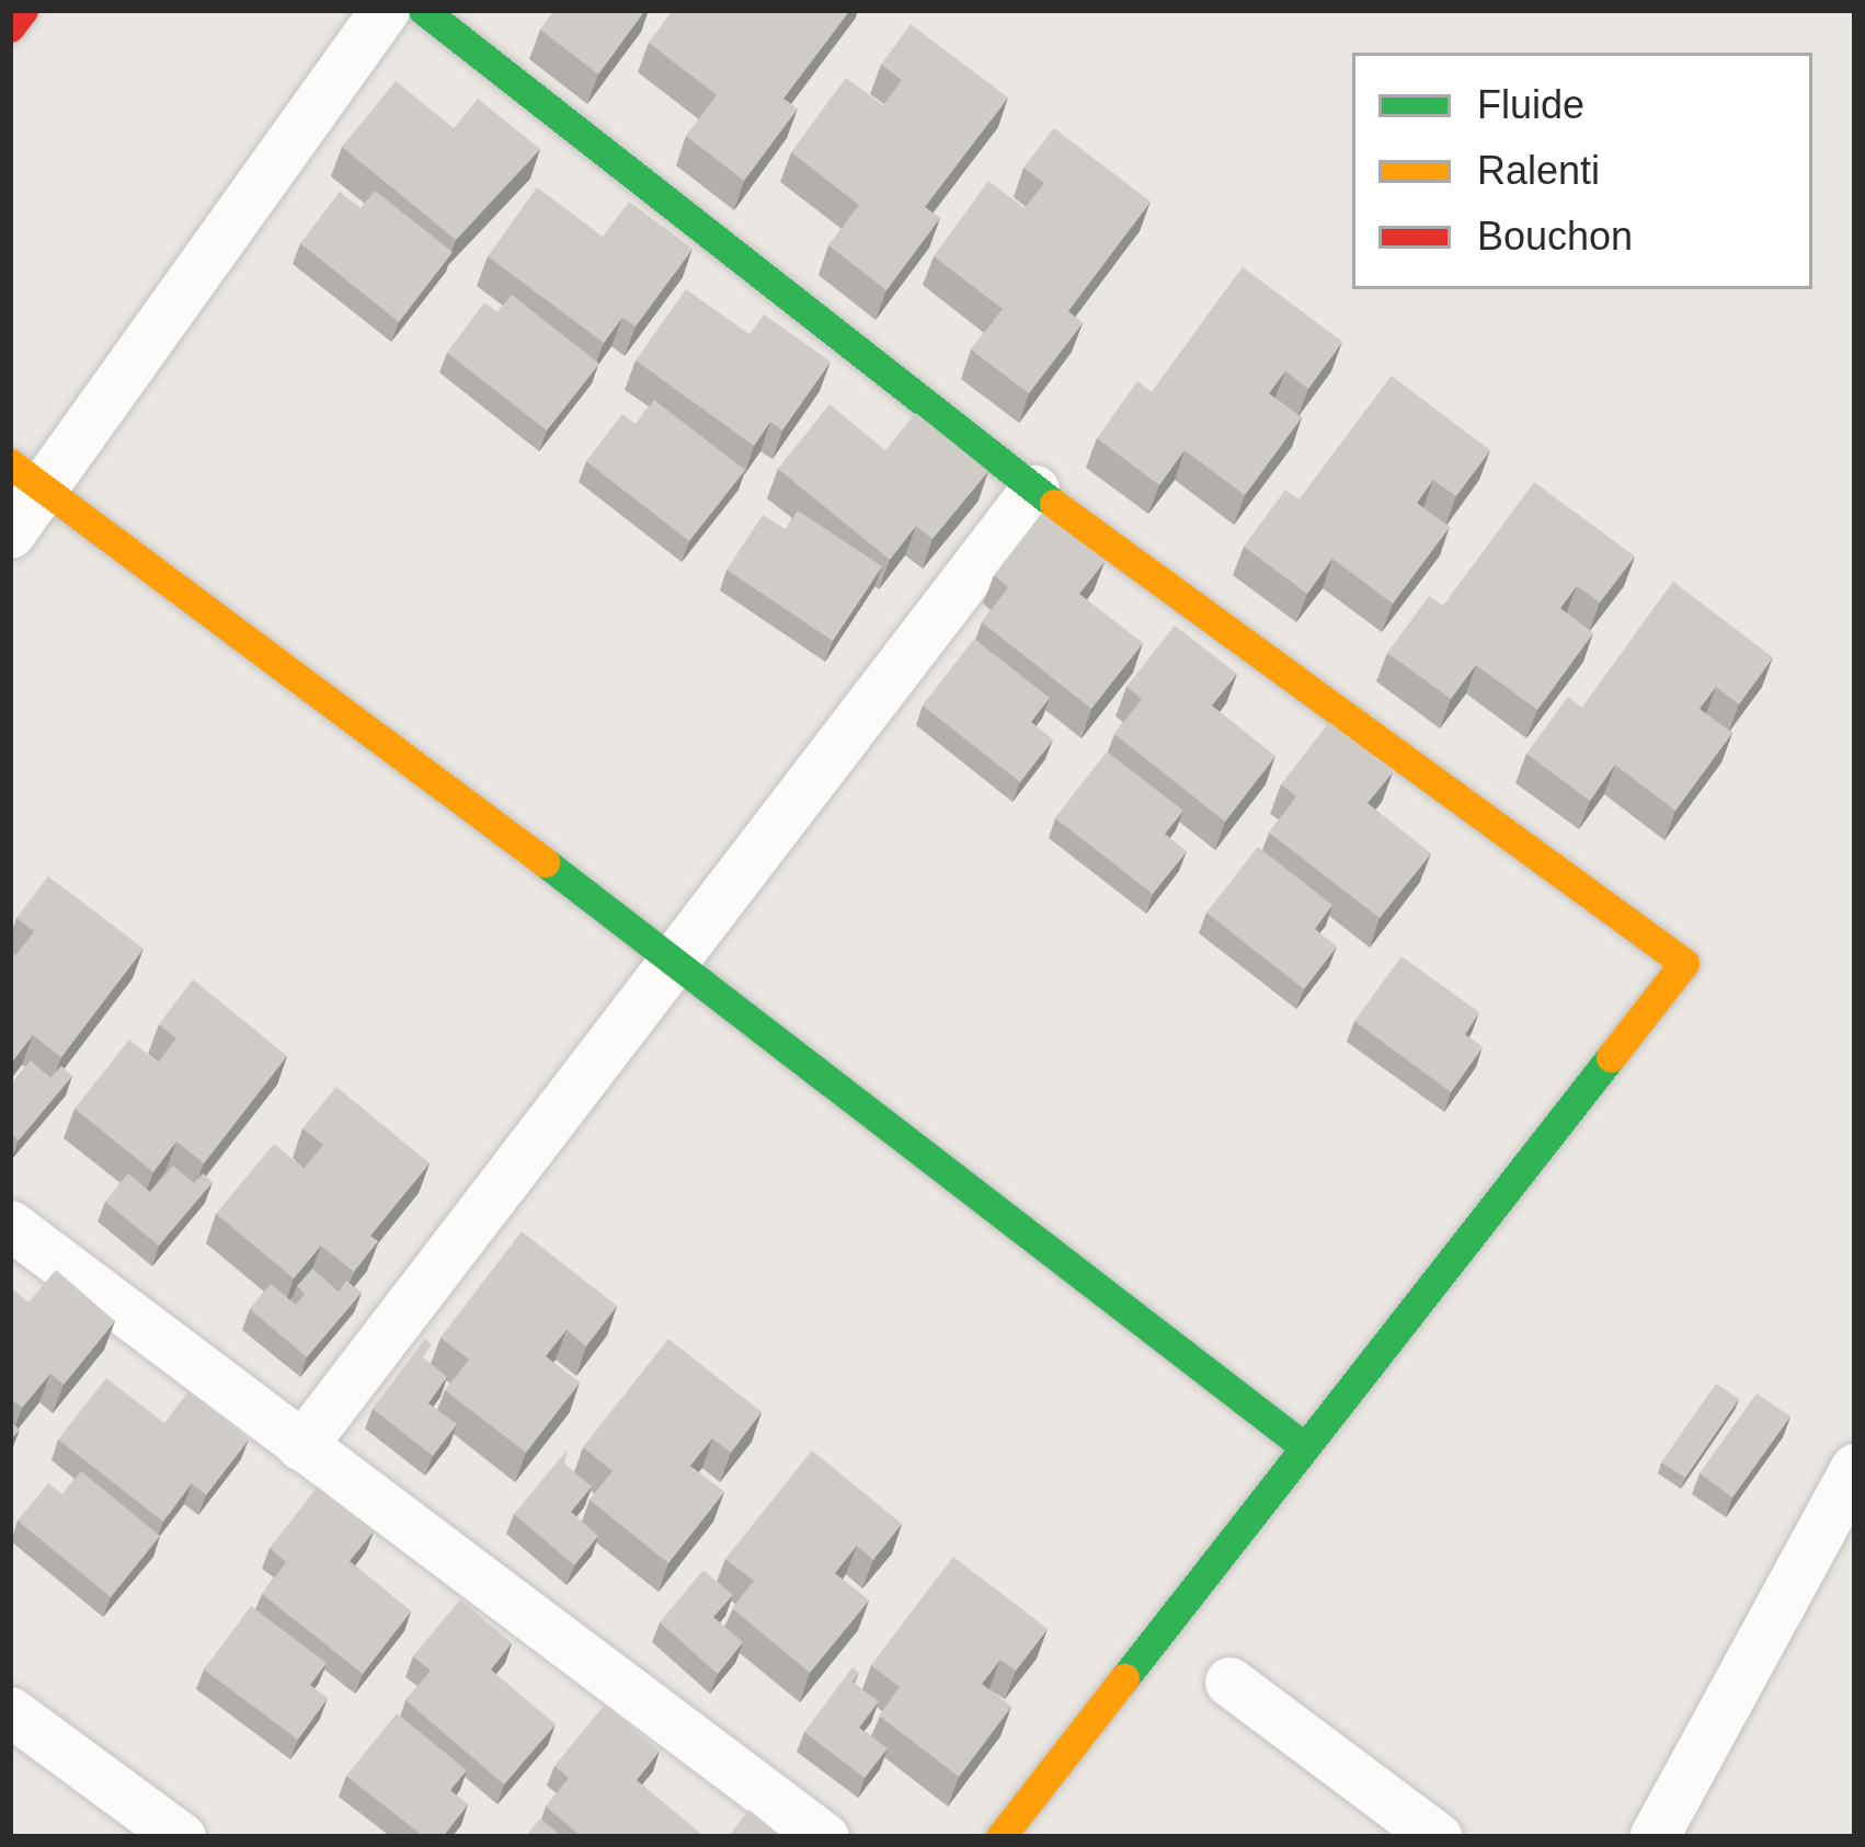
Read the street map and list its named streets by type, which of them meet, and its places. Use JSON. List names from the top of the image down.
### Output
{
  "legend": ["Fluide", "Ralenti", "Bouchon"]
}
